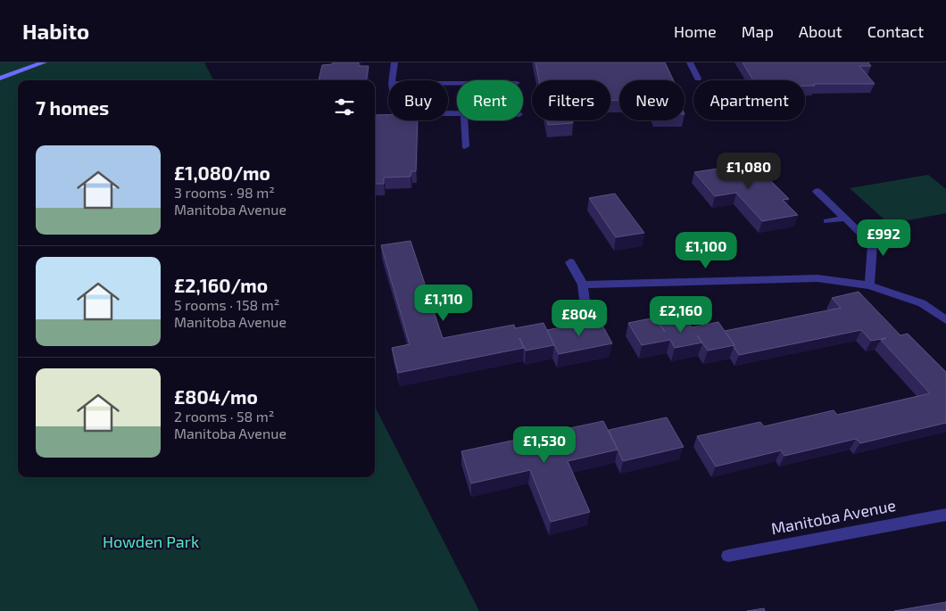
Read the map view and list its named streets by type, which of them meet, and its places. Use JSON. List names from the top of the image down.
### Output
{
  "streets": {
    "street": ["Manitoba Avenue"]
  },
  "parks": ["Howden Park"],
  "page": {
    "header": "Habito",
    "nav": [
      "Home",
      "Map",
      "About",
      "Contact"
    ],
    "chip": [
      "Buy",
      "Rent",
      "Filters",
      "New",
      "Apartment"
    ],
    "heading": "7 homes",
    "list": [
      {
        "name": "£1,080/mo",
        "note": "3 rooms · 98 m² · Manitoba Avenue"
      },
      {
        "name": "£2,160/mo",
        "note": "5 rooms · 158 m² · Manitoba Avenue"
      },
      {
        "name": "£804/mo",
        "note": "2 rooms · 58 m² · Manitoba Avenue"
      }
    ],
    "price": [
      "£1,080",
      "£992",
      "£1,100",
      "£1,110",
      "£2,160",
      "£804",
      "£1,530"
    ]
  }
}
